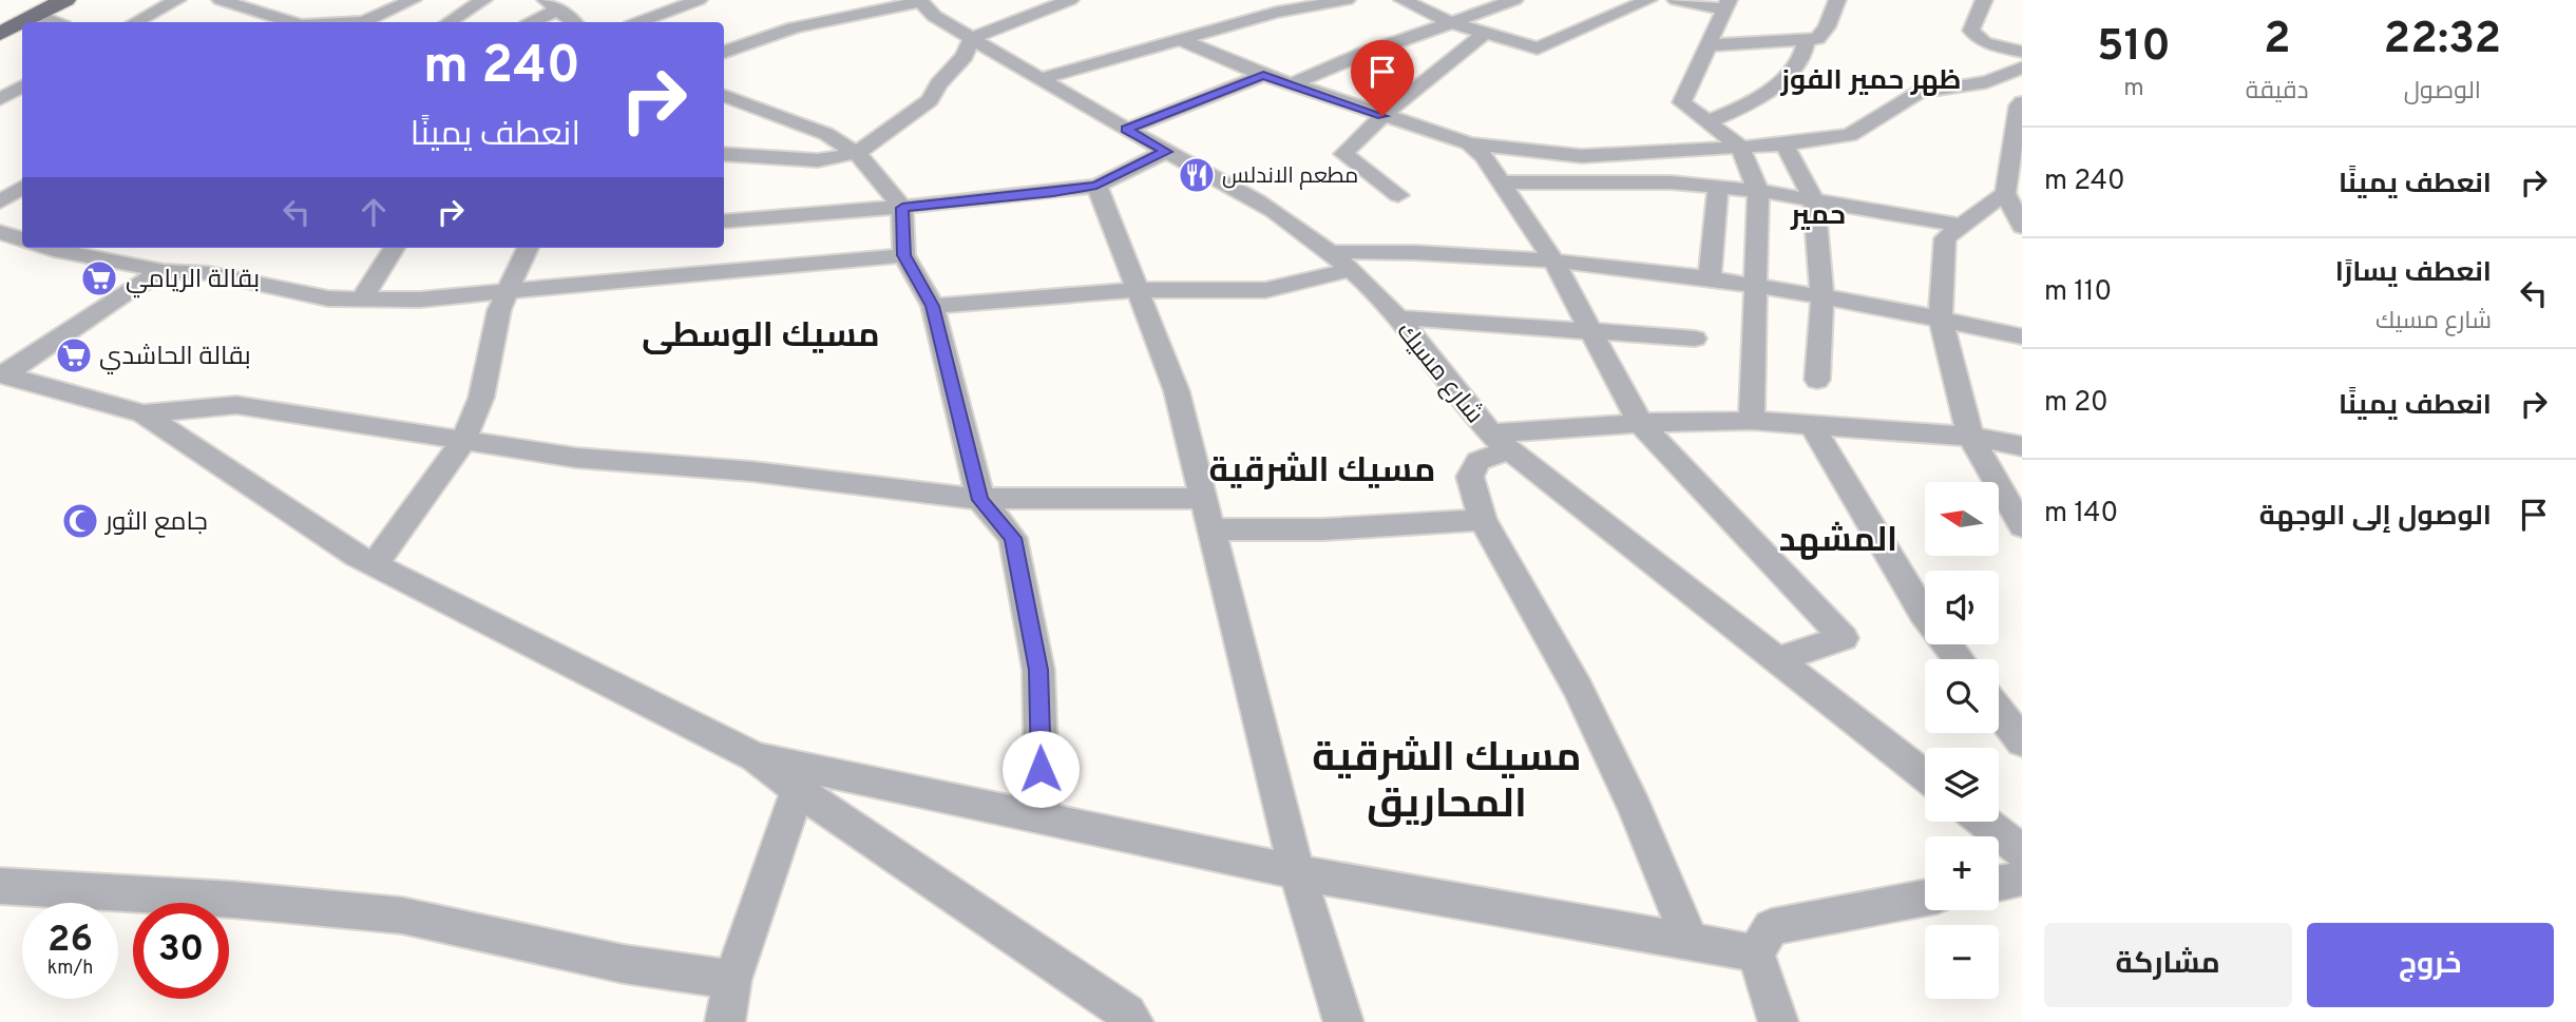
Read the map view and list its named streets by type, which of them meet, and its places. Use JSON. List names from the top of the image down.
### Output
{
  "streets": {
    "street": ["شارع مسيك"]
  },
  "districts": [
    "ظهر حمير الفوز",
    "حمير",
    "مسيك الوسطى",
    "مسيك الشرقية",
    "المشهد",
    "مسيك الشرقية المحاريق"
  ],
  "places": {
    "restaurant": ["مطعم الاندلس"],
    "supermarket": ["بقالة الريامي", "بقالة الحاشدي"],
    "mosque": ["جامع الثور"]
  },
  "north": "left",
  "page": {
    "eta": [
      "22:32",
      "الوصول",
      "2",
      "دقيقة",
      "510",
      "m"
    ],
    "turn": ["240 m", "انعطف يمينًا"],
    "list": [
      {
        "name": "انعطف يمينًا",
        "value": "240 m"
      },
      {
        "name": "انعطف يسارًا",
        "note": "شارع مسيك",
        "value": "110 m"
      },
      {
        "name": "انعطف يمينًا",
        "value": "20 m"
      },
      {
        "name": "الوصول إلى الوجهة",
        "value": "140 m"
      }
    ],
    "map_buttons": ["+", "−"],
    "speed": "26 km/h",
    "limit": "30",
    "buttons": ["خروج", "مشاركة"]
  }
}
